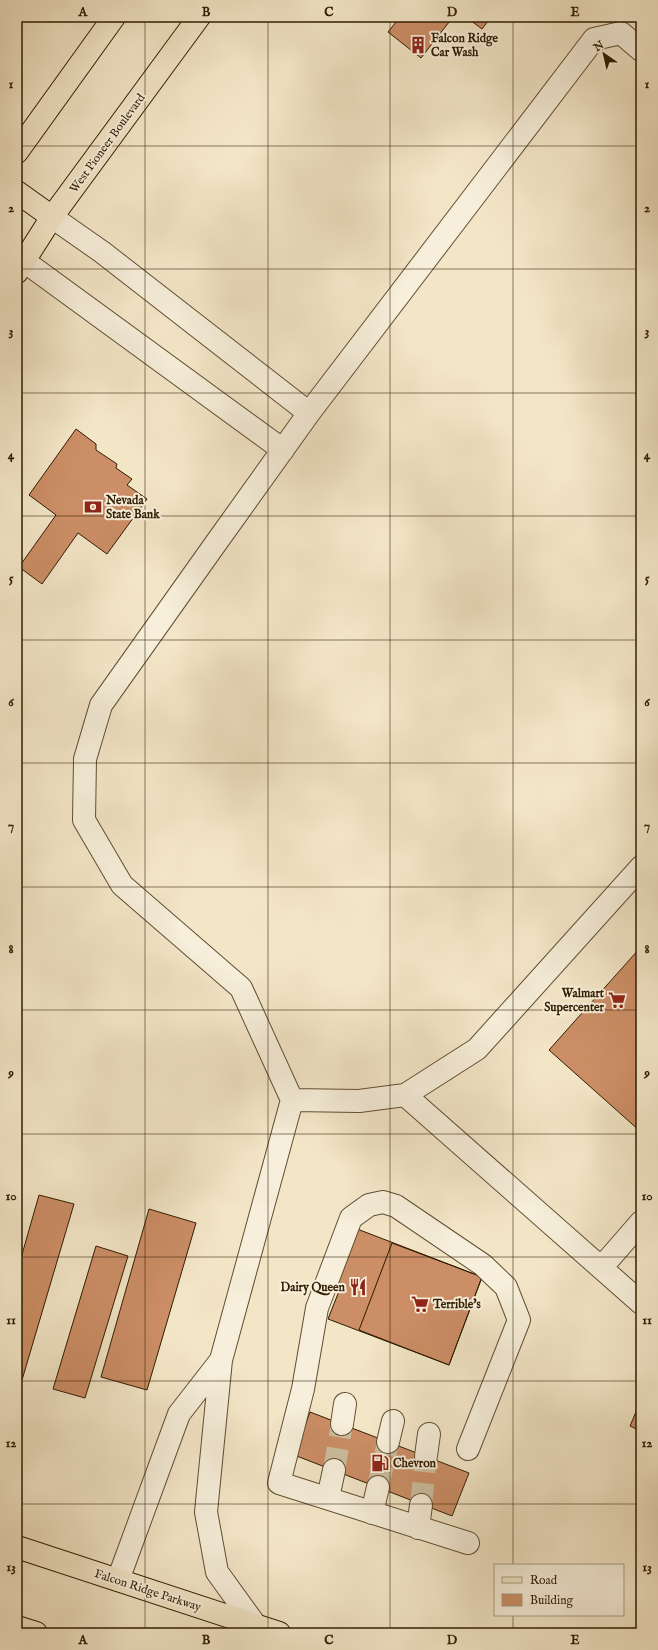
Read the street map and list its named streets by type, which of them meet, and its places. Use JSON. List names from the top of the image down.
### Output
{
  "streets": {
    "main road": ["West Pioneer Boulevard", "Falcon Ridge Parkway"]
  },
  "places": {
    "building": ["Falcon Ridge Car Wash"],
    "bank": ["Nevada State Bank"],
    "supermarket": ["Walmart Supercenter", "Terrible's"],
    "restaurant": ["Dairy Queen"],
    "fuel station": ["Chevron"]
  },
  "legend": ["Road", "Building"],
  "north": "top left",
  "grid": {
    "columns": [
      "A",
      "B",
      "C",
      "D",
      "E"
    ],
    "rows": [
      "1",
      "2",
      "3",
      "4",
      "5",
      "6",
      "7",
      "8",
      "9",
      "10",
      "11",
      "12",
      "13"
    ]
  }
}
